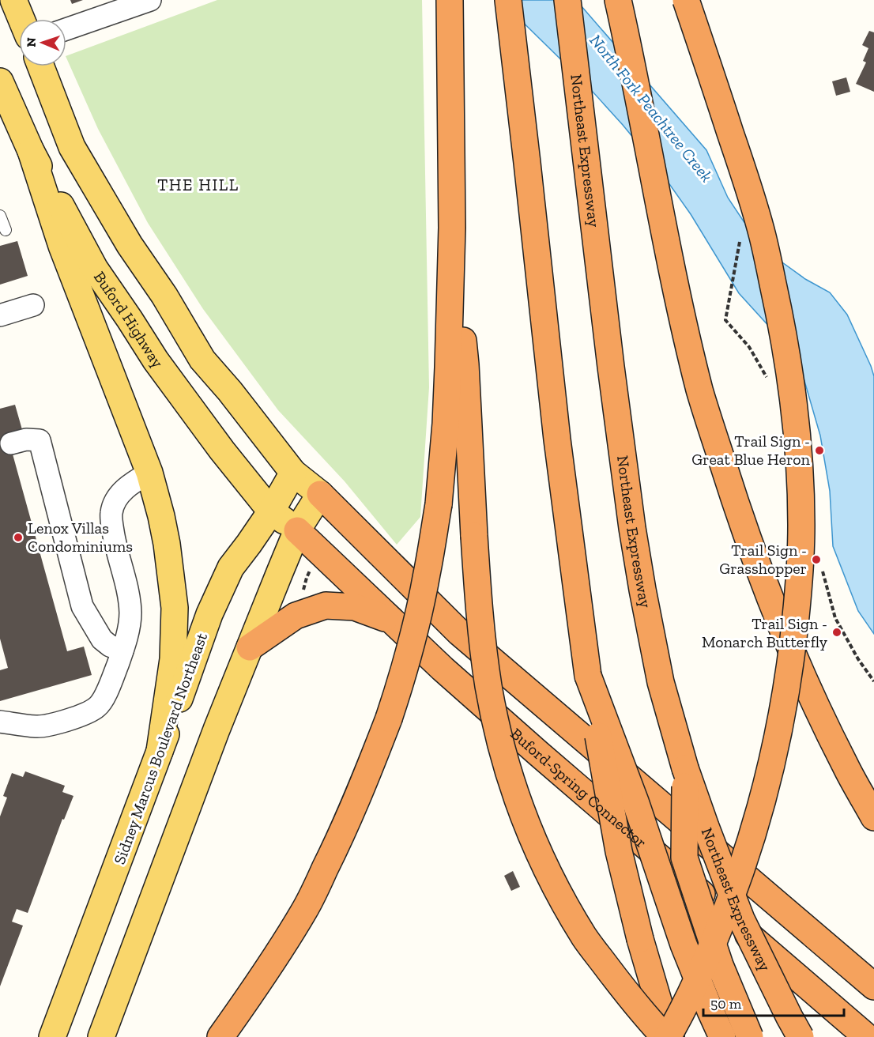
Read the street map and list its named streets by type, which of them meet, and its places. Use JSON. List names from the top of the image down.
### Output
{
  "streets": {
    "highway": ["Northeast Expressway", "Buford-Spring Connector"],
    "main road": ["Buford Highway", "Sidney Marcus Boulevard Northeast"]
  },
  "crossings": [
    ["Buford Highway", "Sidney Marcus Boulevard Northeast"],
    ["Buford Highway", "Buford-Spring Connector"]
  ],
  "districts": ["THE HILL"],
  "water": ["North Fork Peachtree Creek"],
  "places": [
    "Trail Sign - Great Blue Heron",
    "Lenox Villas Condominiums",
    "Trail Sign - Grasshopper",
    "Trail Sign - Monarch Butterfly"
  ],
  "scale_bar": "50 m",
  "north": "left"
}
